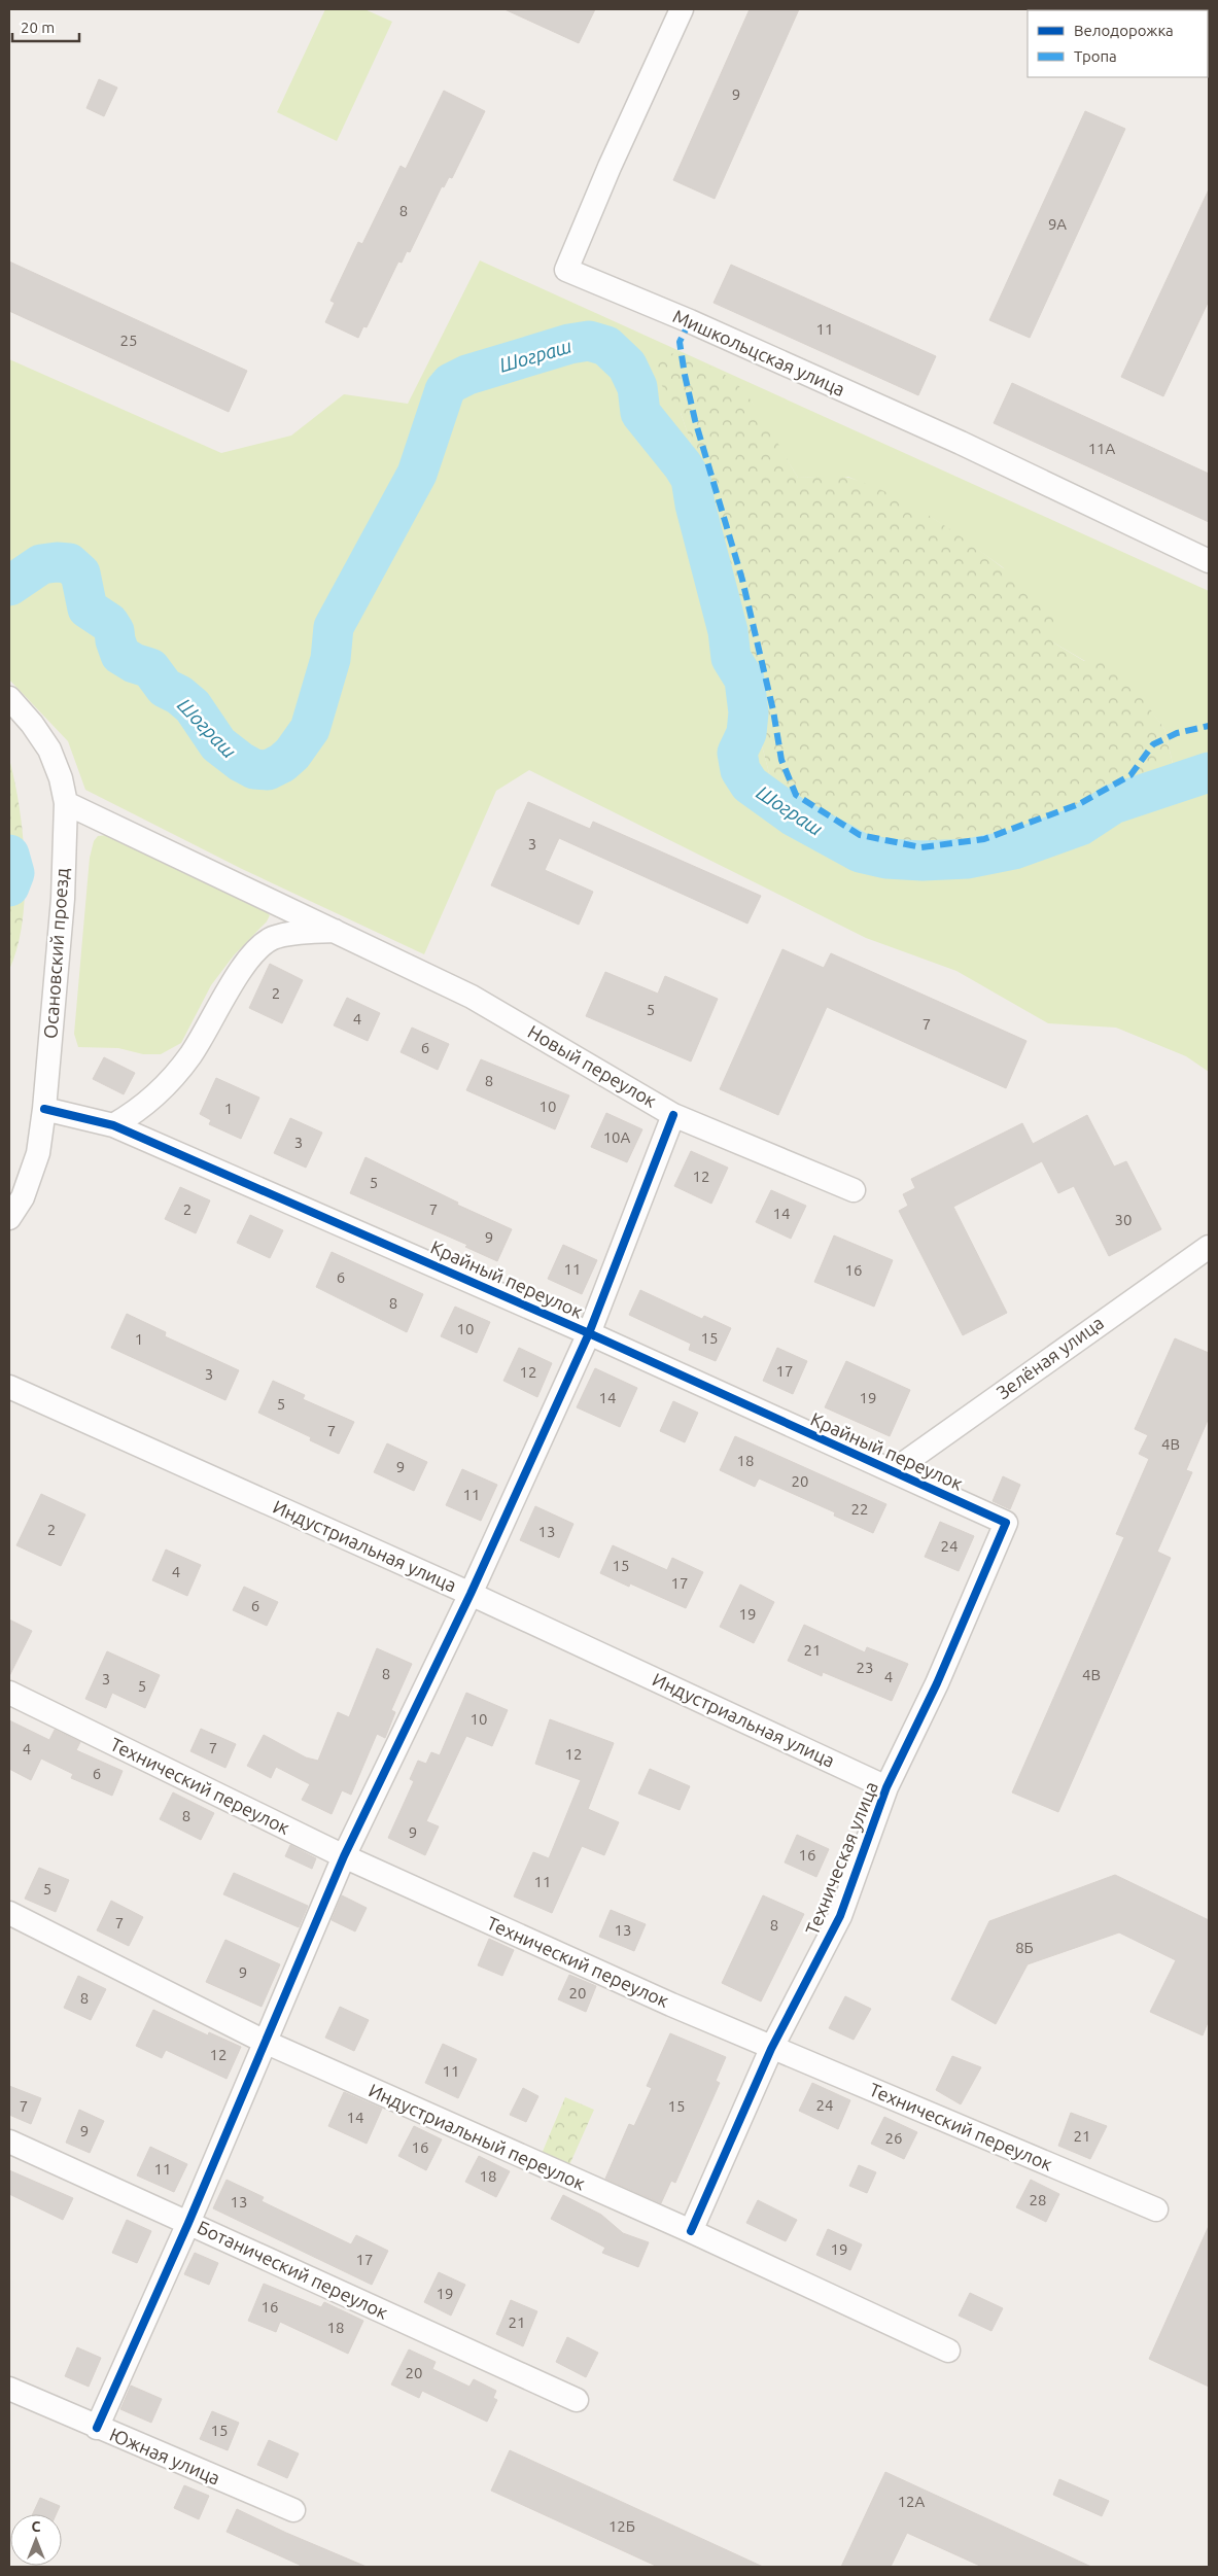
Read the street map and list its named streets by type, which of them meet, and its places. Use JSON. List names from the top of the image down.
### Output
{
  "streets": {
    "street": [
      "Мишкольцская улица",
      "Осановский проезд",
      "Новый переулок",
      "Крайный переулок",
      "Зелёная улица",
      "Индустриальная улица",
      "Технический переулок",
      "Техническая улица",
      "Индустриальный переулок",
      "Ботанический переулок",
      "Южная улица"
    ]
  },
  "crossings": [
    ["Осановский проезд", "Новый переулок"],
    ["Осановский проезд", "Крайный переулок"],
    ["Крайный переулок", "Зелёная улица"],
    ["Крайный переулок", "Техническая улица"],
    ["Индустриальная улица", "Техническая улица"],
    ["Технический переулок", "Техническая улица"],
    ["Техническая улица", "Индустриальный переулок"]
  ],
  "water": ["Шограш"],
  "house_numbers": [
    "9",
    "8",
    "9А",
    "11",
    "25",
    "11А",
    "3",
    "2",
    "5",
    "4",
    "7",
    "6",
    "8",
    "10",
    "1",
    "10А",
    "3",
    "12",
    "5",
    "2",
    "7",
    "14",
    "30",
    "9",
    "11",
    "16",
    "6",
    "8",
    "10",
    "15",
    "1",
    "17",
    "12",
    "3",
    "14",
    "19",
    "5",
    "7",
    "4В",
    "18",
    "9",
    "20",
    "11",
    "22",
    "2",
    "13",
    "24",
    "15",
    "4",
    "17",
    "6",
    "19",
    "21",
    "23",
    "8",
    "4В",
    "4",
    "3",
    "5",
    "10",
    "7",
    "4",
    "12",
    "6",
    "8",
    "9",
    "16",
    "11",
    "5",
    "7",
    "8",
    "13",
    "8Б",
    "9",
    "20",
    "8",
    "12",
    "11",
    "24",
    "7",
    "15",
    "14",
    "9",
    "21",
    "26",
    "16",
    "11",
    "18",
    "28",
    "13",
    "19",
    "17",
    "19",
    "16",
    "21",
    "18",
    "20",
    "15",
    "12А",
    "12Б"
  ],
  "legend": ["Велодорожка", "Тропа"],
  "scale_bar": "20 m",
  "north": "top"
}
